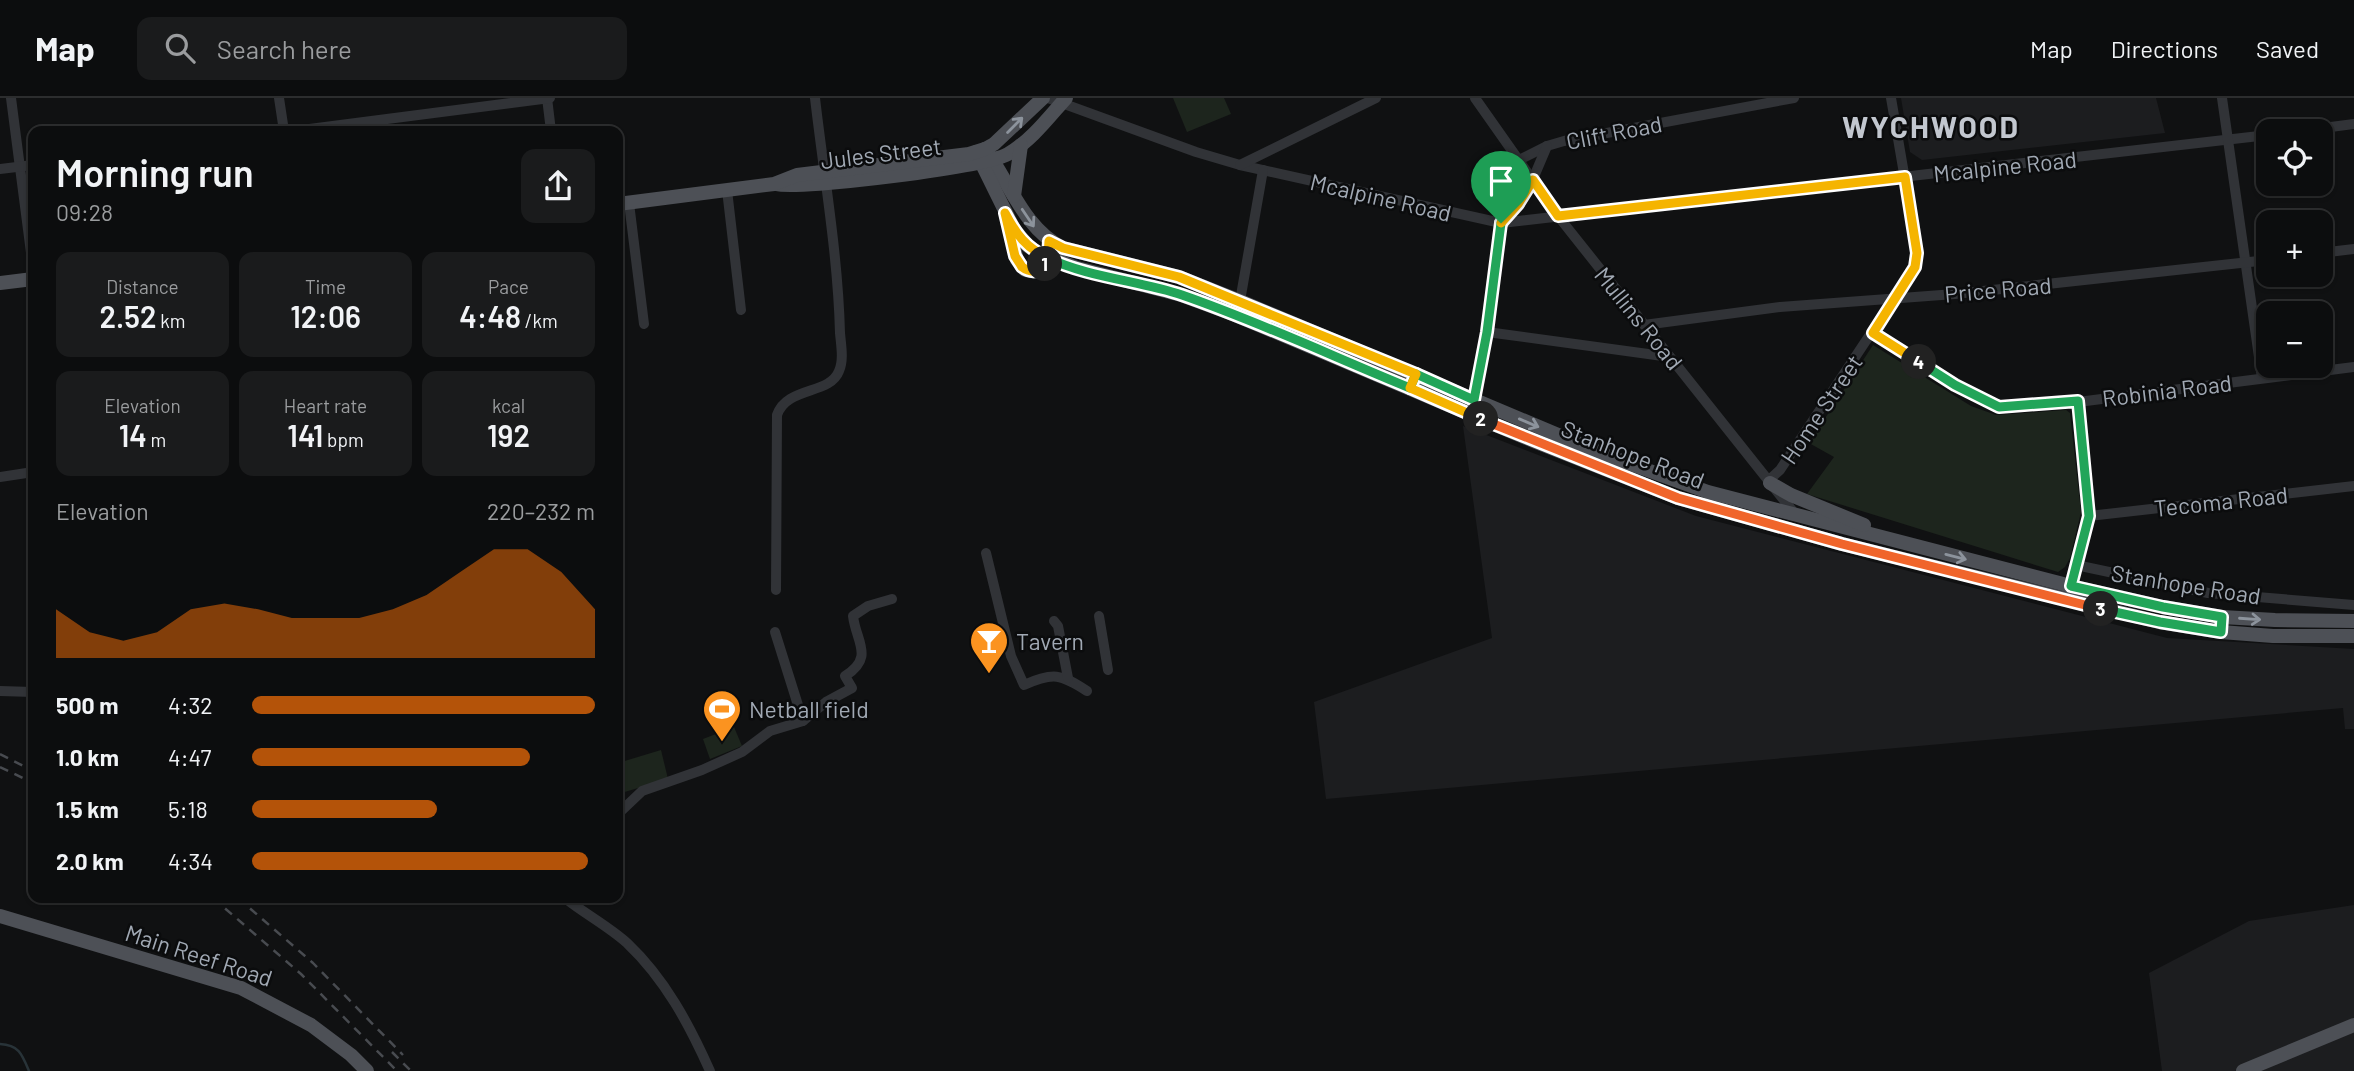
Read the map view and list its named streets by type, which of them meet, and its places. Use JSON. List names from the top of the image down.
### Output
{
  "streets": {
    "main road": ["Jules Street", "Stanhope Road", "Main Reef Road"],
    "street": [
      "Clift Road",
      "Mcalpine Road",
      "Price Road",
      "Mullins Road",
      "Robinia Road",
      "Home Street",
      "Tecoma Road"
    ]
  },
  "crossings": [
    ["Clift Road", "Mullins Road"],
    ["Jules Street", "Stanhope Road"],
    ["Mcalpine Road", "Mullins Road"],
    ["Mcalpine Road", "Home Street"],
    ["Price Road", "Mullins Road"],
    ["Price Road", "Home Street"],
    ["Mullins Road", "Home Street"],
    ["Mullins Road", "Stanhope Road"],
    ["Robinia Road", "Home Street"]
  ],
  "districts": ["WYCHWOOD"],
  "places": {
    "bar": ["Tavern"],
    "sports": ["Netball field"]
  },
  "page": {
    "header": "Map",
    "search": "Search here",
    "nav": ["Map", "Directions", "Saved"],
    "map_buttons": ["+", "−"],
    "heading": ["Morning run", "09:28"],
    "stats": [
      ["Distance", "2.52 km"],
      ["Time", "12:06"],
      ["Pace", "4:48 /km"],
      ["Elevation", "14 m"],
      ["Heart rate", "141 bpm"],
      ["kcal", "192"]
    ],
    "pins": [
      "1",
      "4",
      "2",
      "3"
    ],
    "chart": ["Elevation", "220–232 m"],
    "list": [
      {
        "name": "500 m",
        "note": "4:32"
      },
      {
        "name": "1.0 km",
        "note": "4:47"
      },
      {
        "name": "1.5 km",
        "note": "5:18"
      },
      {
        "name": "2.0 km",
        "note": "4:34"
      }
    ]
  }
}
